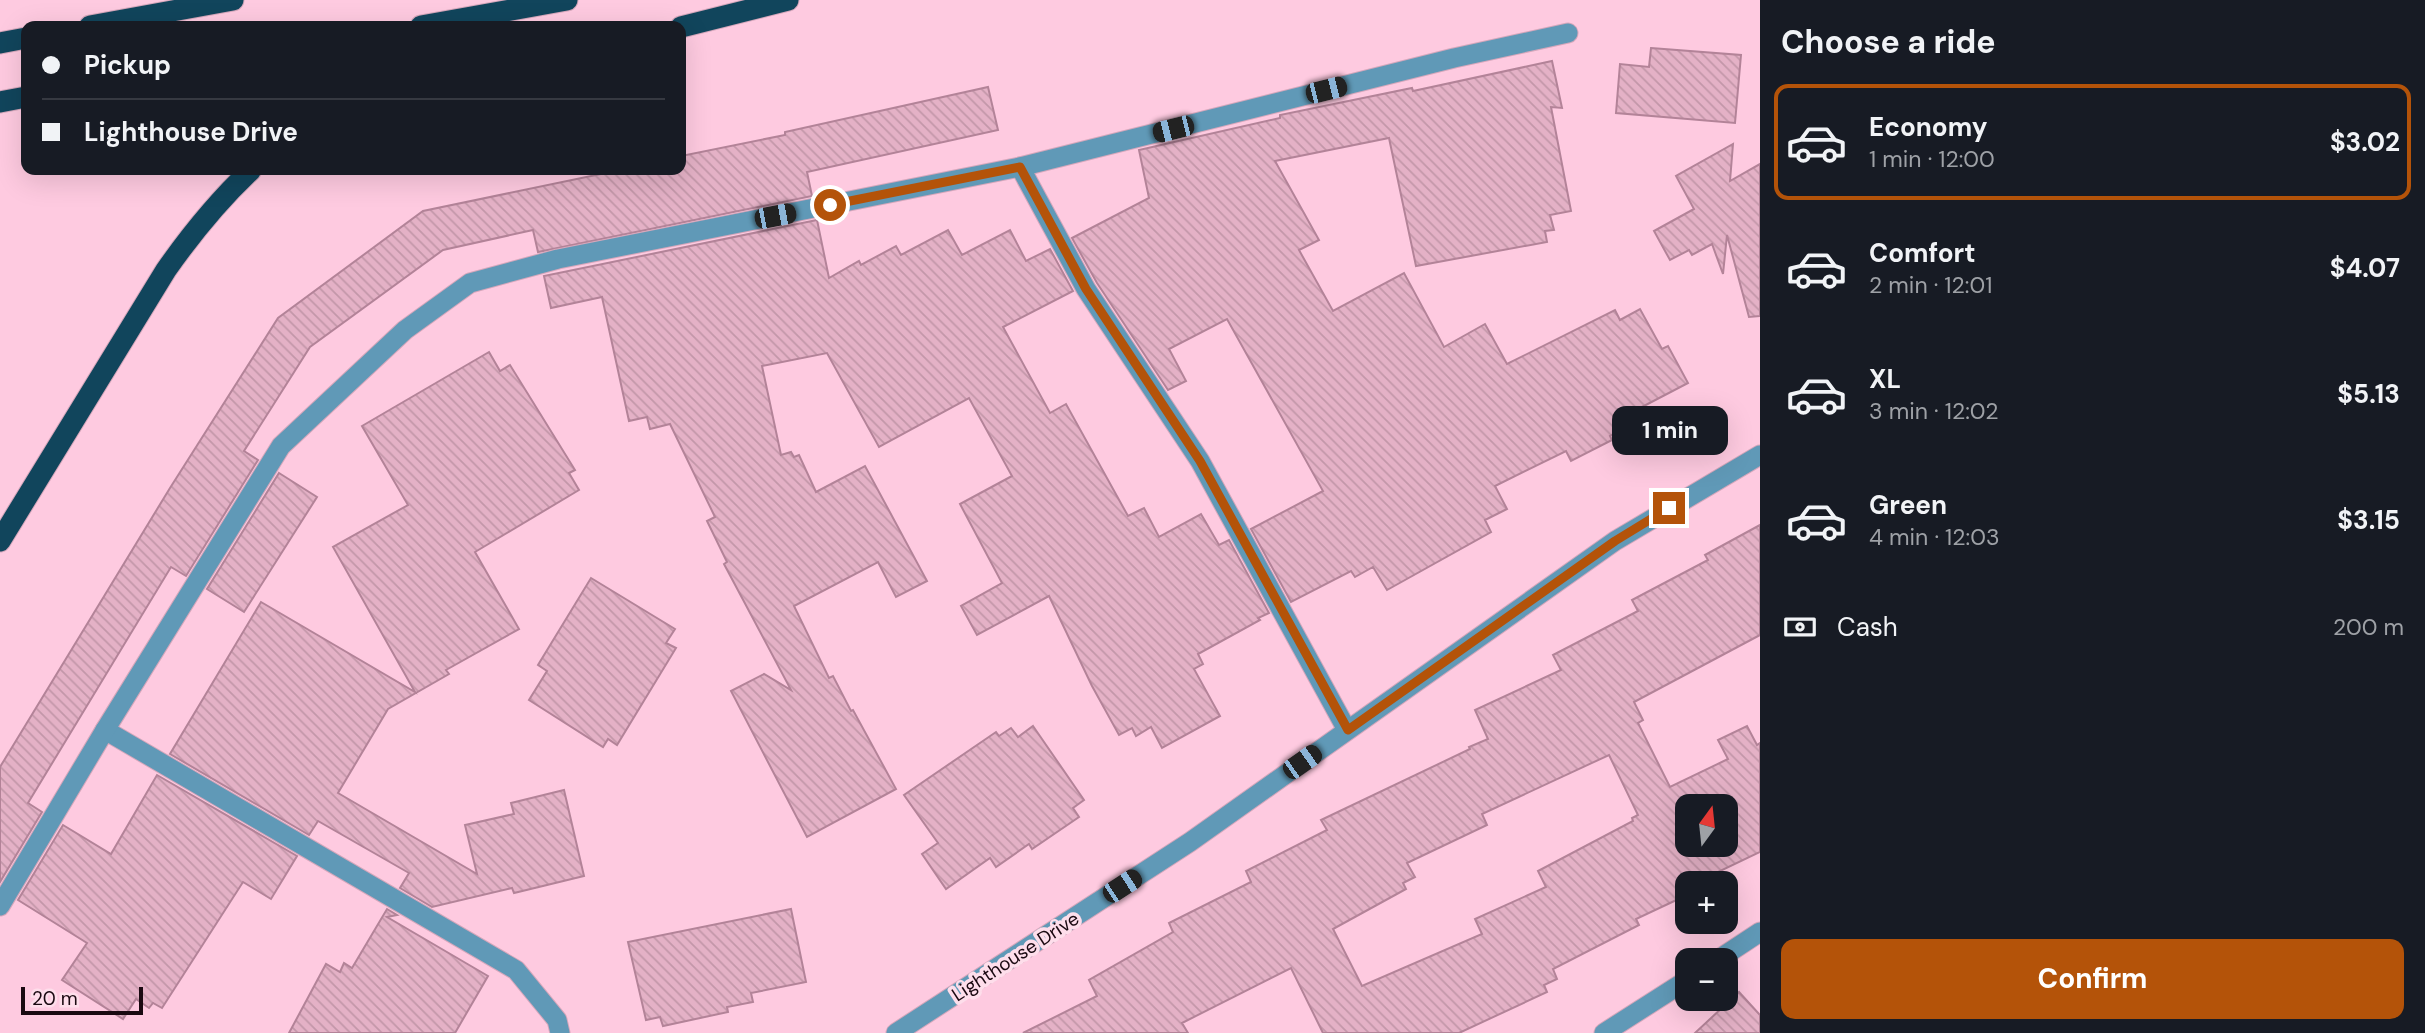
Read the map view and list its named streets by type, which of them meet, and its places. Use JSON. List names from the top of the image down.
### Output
{
  "streets": {
    "street": ["Lighthouse Drive"]
  },
  "scale_bar": "20 m",
  "north": "top",
  "page": {
    "heading": "Choose a ride",
    "banner": ["Pickup", "Lighthouse Drive"],
    "list": [
      {
        "name": "Economy",
        "note": "1 min · 12:00",
        "value": "$3.02"
      },
      {
        "name": "Comfort",
        "note": "2 min · 12:01",
        "value": "$4.07"
      },
      {
        "name": "XL",
        "note": "3 min · 12:02",
        "value": "$5.13"
      },
      {
        "name": "Green",
        "note": "4 min · 12:03",
        "value": "$3.15"
      }
    ],
    "bubble": "1 min",
    "pay": ["Cash", "200 m"],
    "map_buttons": ["+", "−"],
    "buttons": "Confirm",
    "scale": "20 m"
  }
}
